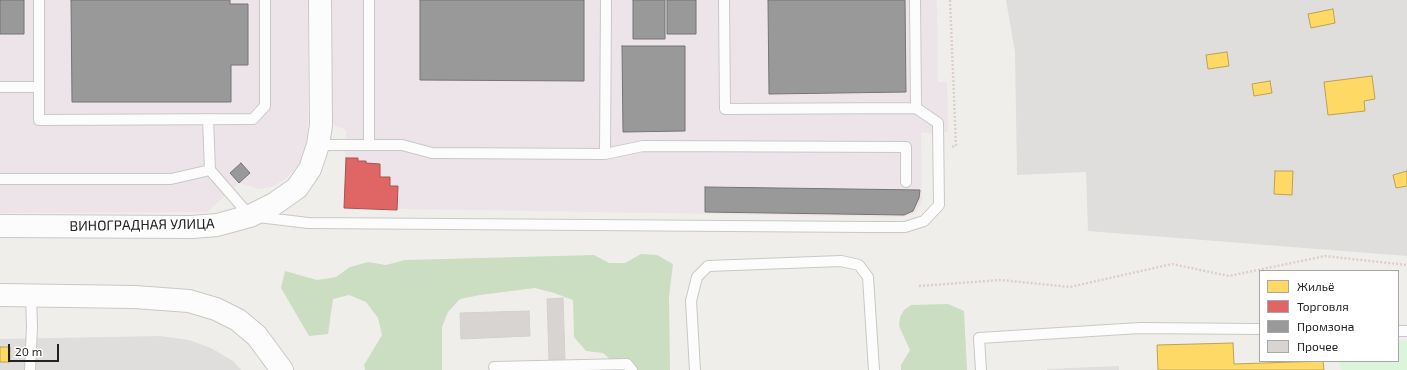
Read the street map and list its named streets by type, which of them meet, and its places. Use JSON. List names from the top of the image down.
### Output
{
  "streets": {
    "street": ["ВИНОГРАДНАЯ УЛИЦА"]
  },
  "legend": [
    "Жильё",
    "Торговля",
    "Промзона",
    "Прочее"
  ],
  "scale_bar": "20 m"
}
